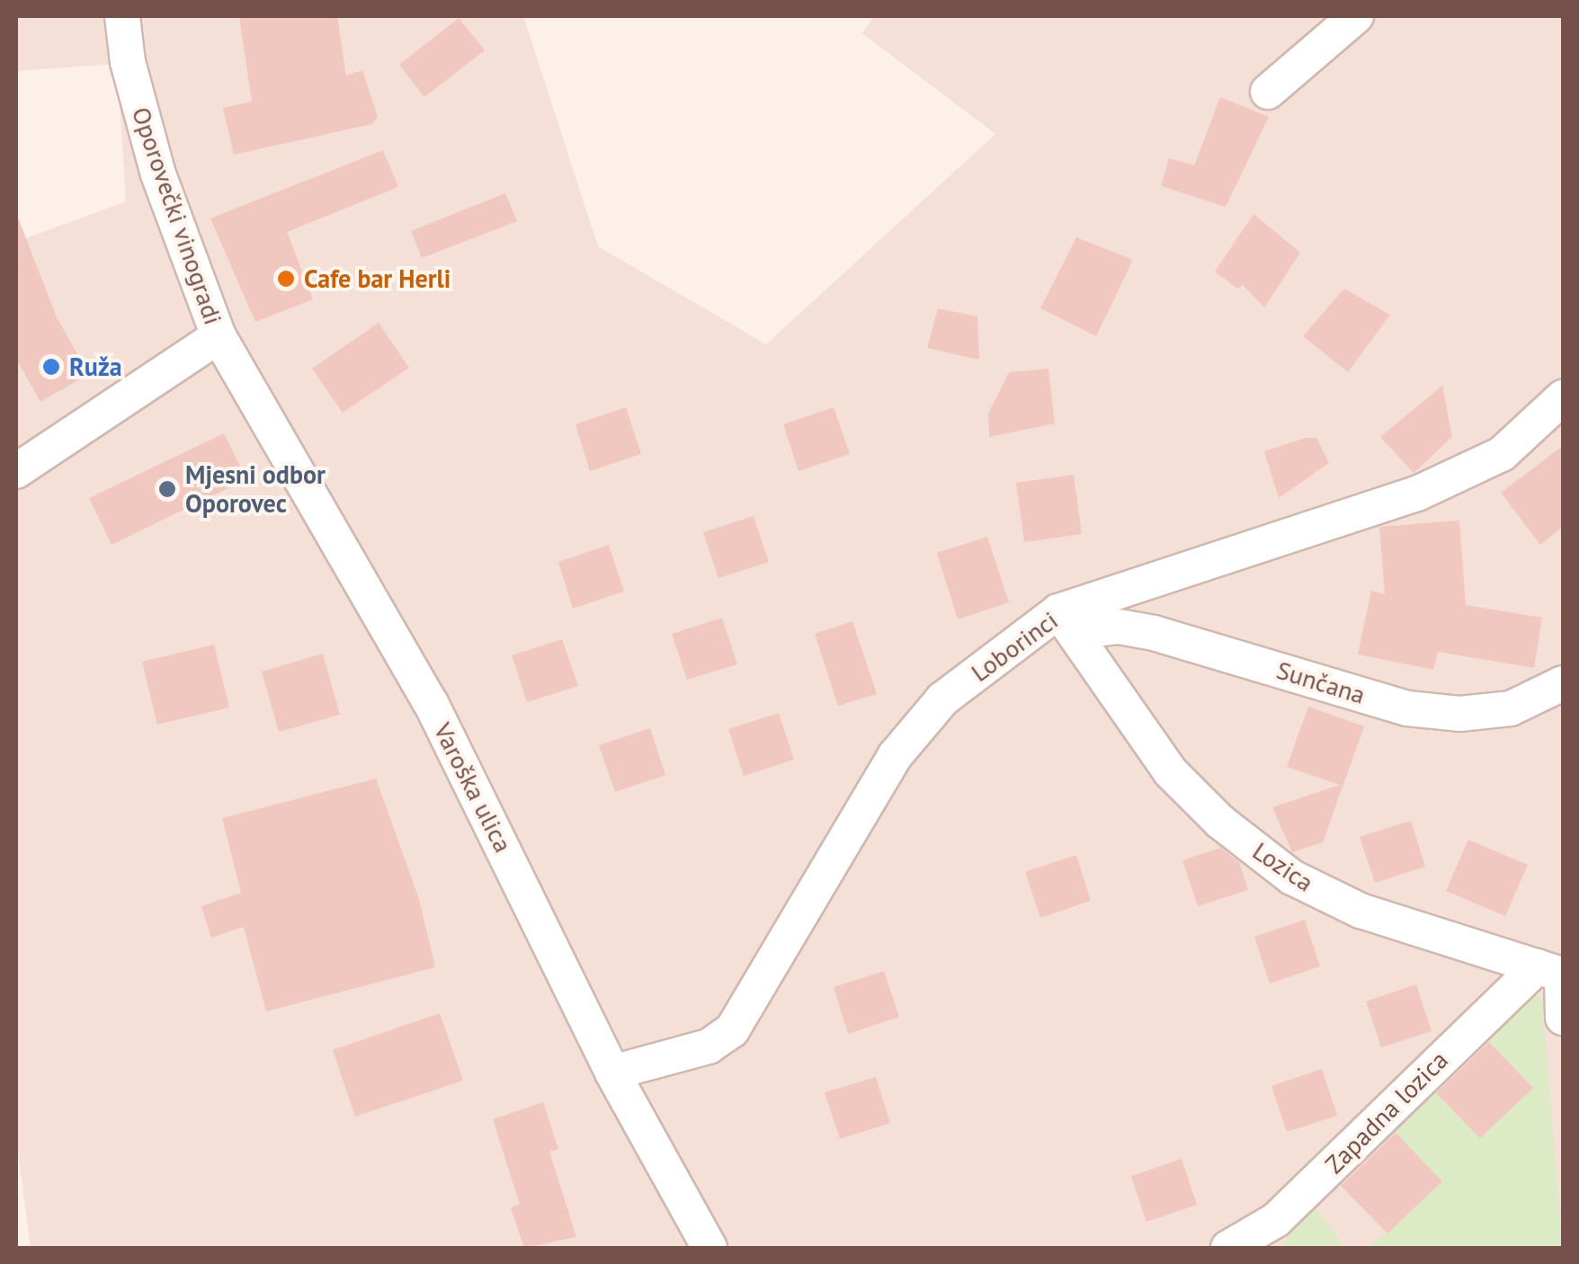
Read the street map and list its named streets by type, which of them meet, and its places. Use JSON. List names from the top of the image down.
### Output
{
  "streets": {
    "street": [
      "Oporovečki vinogradi",
      "Loborinci",
      "Sunčana",
      "Varoška ulica",
      "Lozica",
      "Zapadna lozica"
    ]
  },
  "crossings": [
    ["Oporovečki vinogradi", "Varoška ulica"],
    ["Loborinci", "Sunčana"],
    ["Loborinci", "Varoška ulica"],
    ["Loborinci", "Lozica"],
    ["Sunčana", "Lozica"],
    ["Lozica", "Zapadna lozica"]
  ],
  "places": ["Cafe bar Herli", "Ruža", "Mjesni odbor Oporovec"]
}
